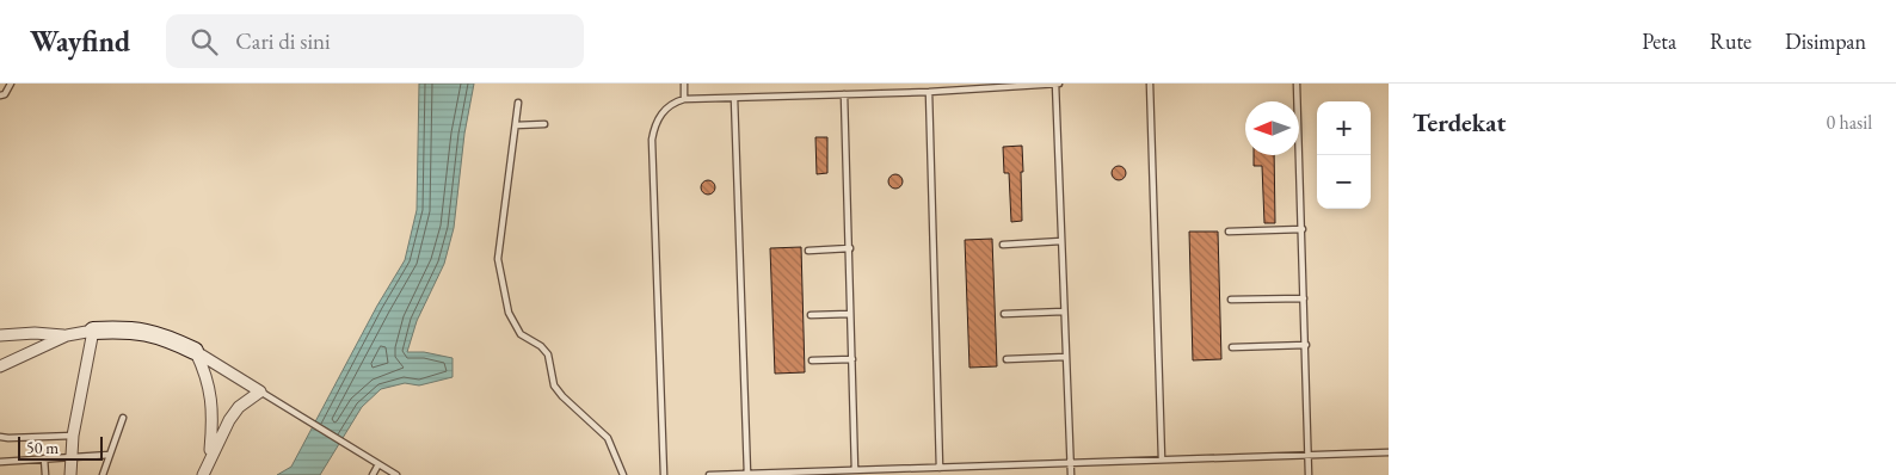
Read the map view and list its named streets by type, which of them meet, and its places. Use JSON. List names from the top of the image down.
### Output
{
  "scale_bar": "50 m",
  "north": "left",
  "page": {
    "header": "Wayfind",
    "search": "Cari di sini",
    "nav": ["Peta", "Rute", "Disimpan"],
    "heading": ["Terdekat", "0 hasil"],
    "map_buttons": ["+", "−"],
    "scale": "50 m"
  }
}
